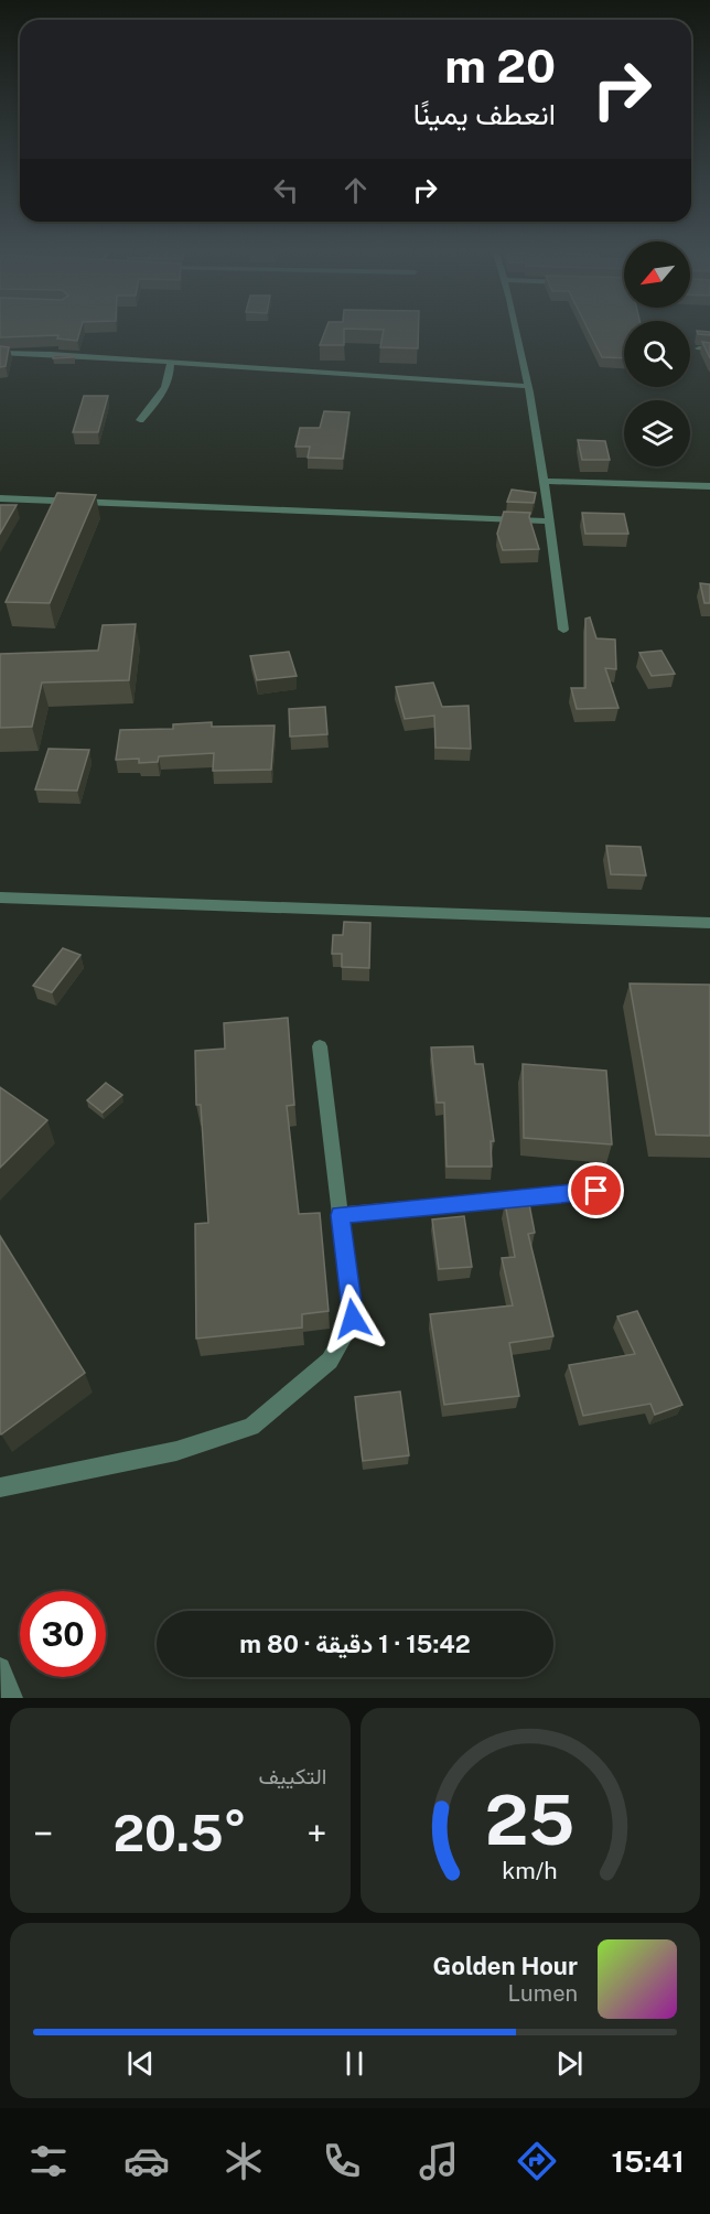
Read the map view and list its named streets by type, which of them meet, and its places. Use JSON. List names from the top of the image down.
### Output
{
  "north": "bottom left",
  "page": {
    "turn": ["20 m", "انعطف يمينًا"],
    "limit": "30",
    "trip": "15:42 · 1 دقيقة · 80 m",
    "tile": "التكييف",
    "heat": ["−", "20.5°", "+"],
    "song": ["Golden Hour", "Lumen"],
    "tabs": "15:41",
    "gauge": ["25", "km/h"]
  }
}
